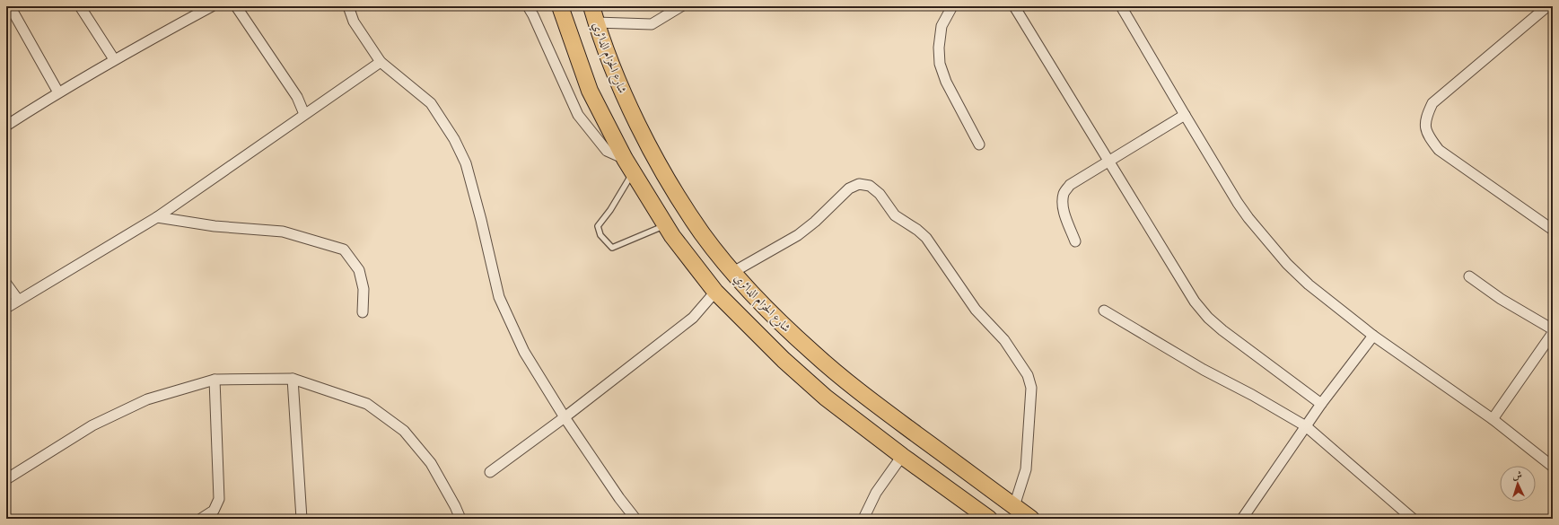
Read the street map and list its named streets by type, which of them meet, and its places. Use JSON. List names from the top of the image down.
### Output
{
  "streets": {
    "main road": ["شارع الحزام الدائري"]
  },
  "north": "top"
}
